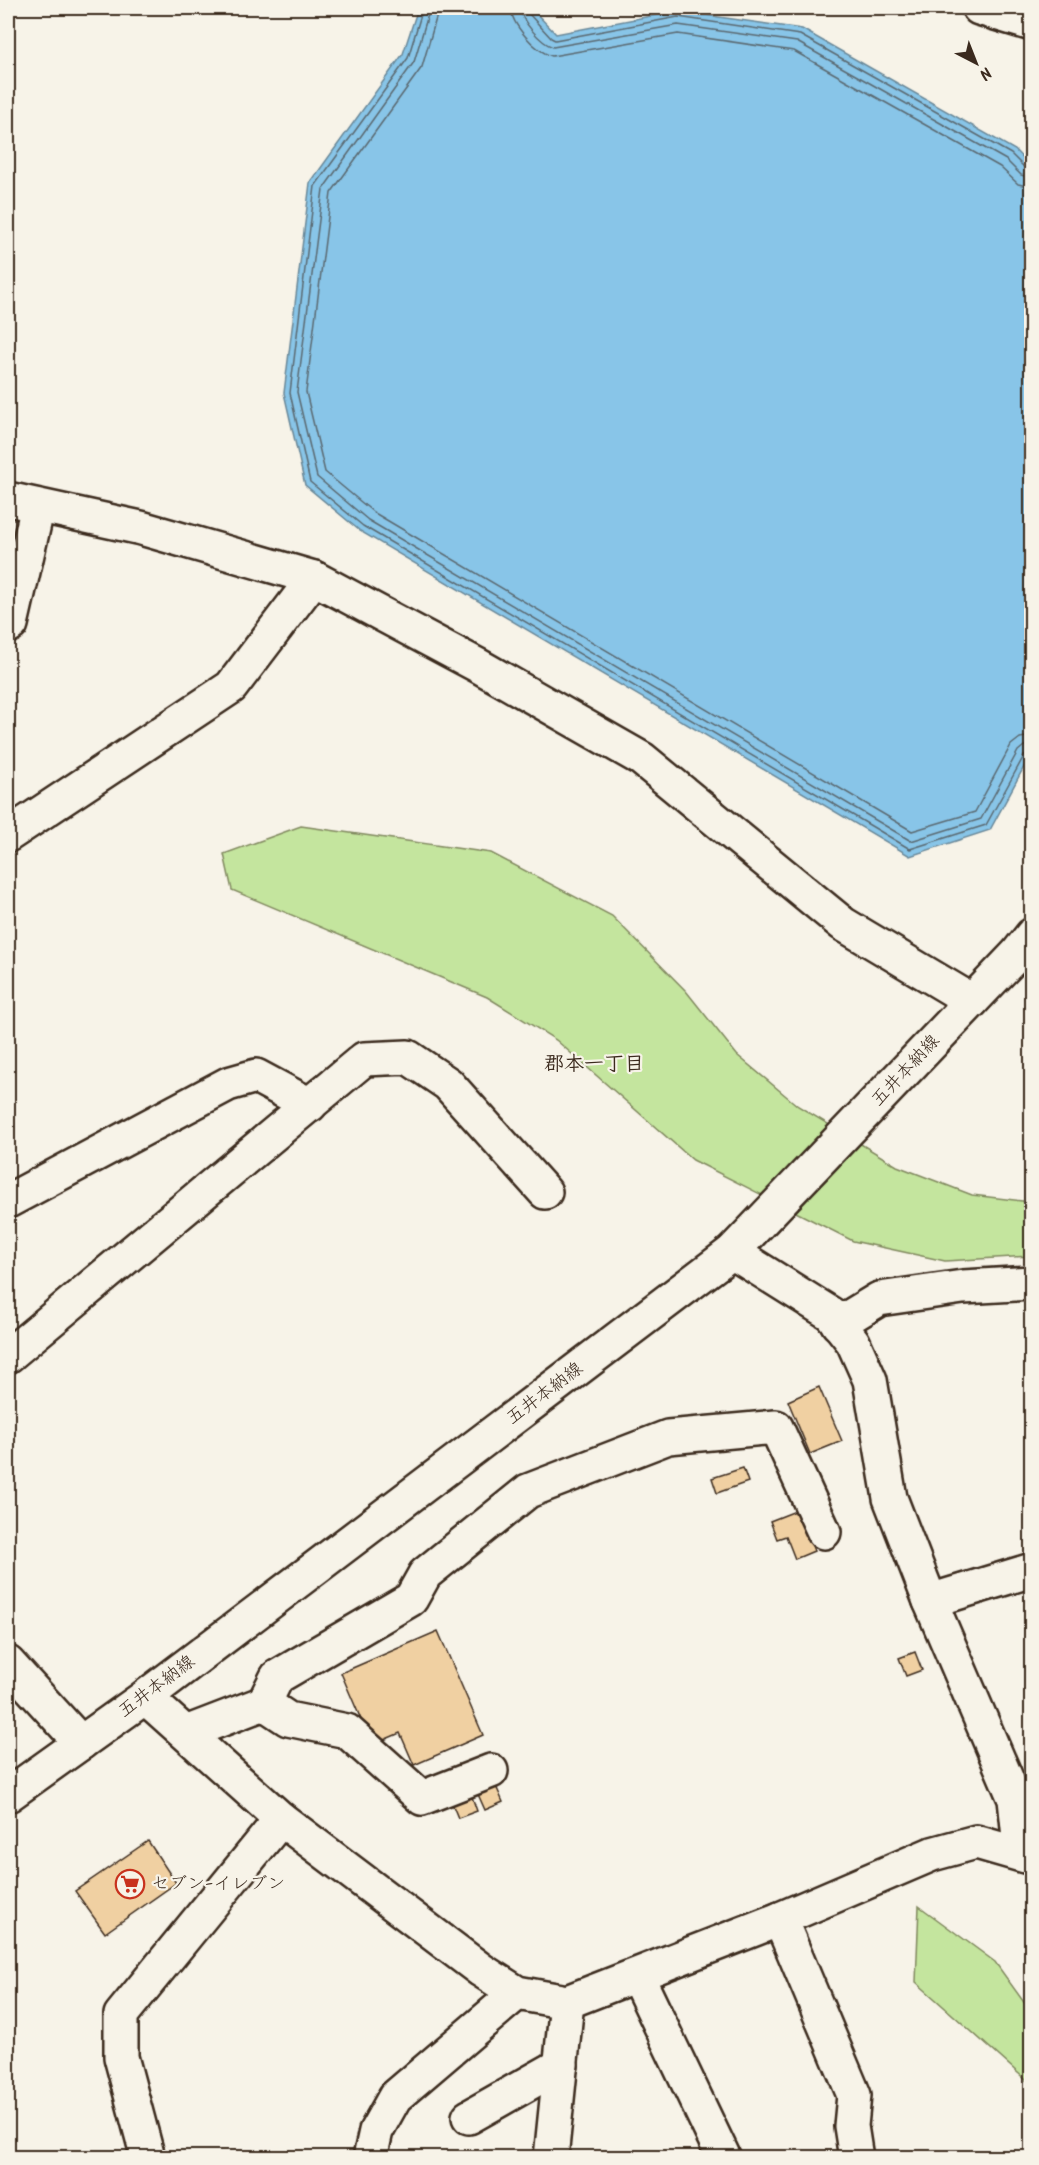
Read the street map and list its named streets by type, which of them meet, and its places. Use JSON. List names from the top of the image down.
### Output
{
  "streets": {
    "street": ["五井本納線"]
  },
  "districts": ["郡本一丁目"],
  "places": {
    "supermarket": ["セブン-イレブン"]
  },
  "north": "bottom right"
}
